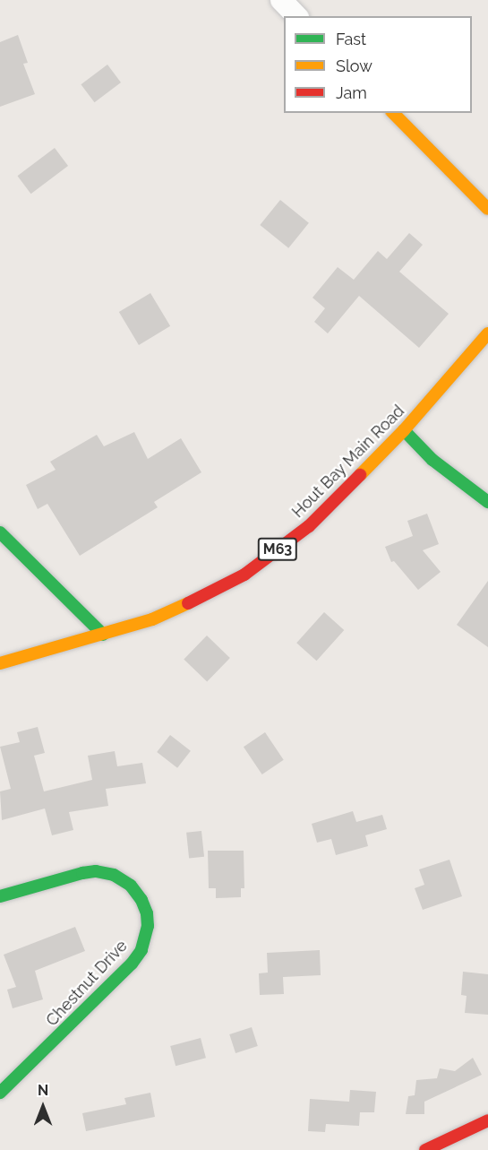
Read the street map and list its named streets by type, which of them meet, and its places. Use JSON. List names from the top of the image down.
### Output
{
  "streets": {
    "street": ["Hout Bay Main Road", "M63", "Chestnut Drive"]
  },
  "legend": ["Fast", "Slow", "Jam"],
  "north": "top"
}
